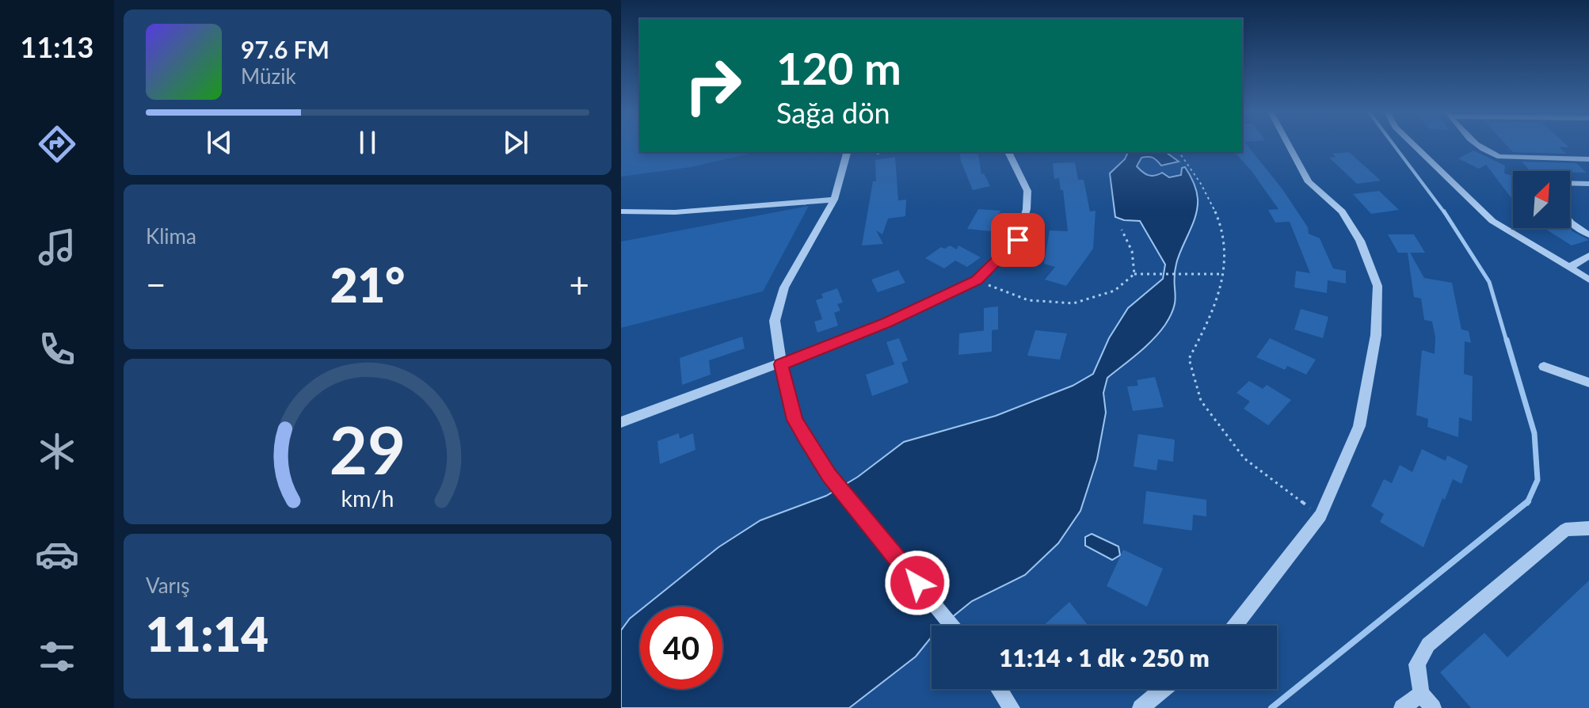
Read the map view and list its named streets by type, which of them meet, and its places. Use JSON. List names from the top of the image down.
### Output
{
  "north": "top right",
  "page": {
    "tabs": "11:13",
    "turn": ["120 m", "Sağa dön"],
    "song": ["97.6 FM", "Müzik"],
    "tile": [
      "Klima",
      ["Varış", "11:14"]
    ],
    "heat": ["−", "21°", "+"],
    "limit": "40",
    "trip": "11:14 · 1 dk · 250 m",
    "gauge": ["29", "km/h"]
  }
}
